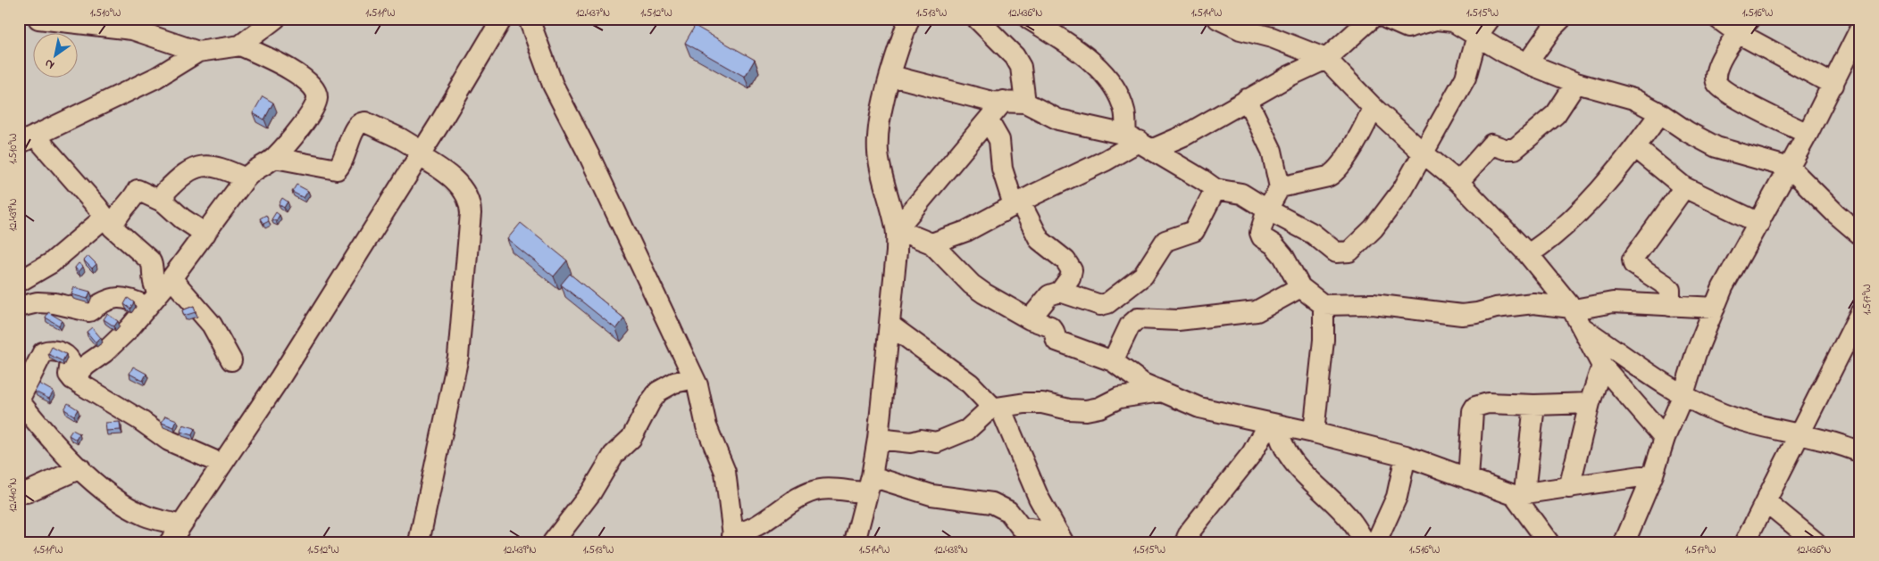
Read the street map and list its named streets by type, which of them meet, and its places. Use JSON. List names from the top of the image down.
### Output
{
  "north": "bottom left",
  "coordinates": [
    "1.510°W",
    "1.511°W",
    "12.437°N",
    "1.512°W",
    "1.513°W",
    "12.436°N",
    "1.514°W",
    "1.515°W",
    "1.516°W",
    "12.439°N",
    "1.517°W",
    "12.440°N",
    "12.438°N"
  ]
}
